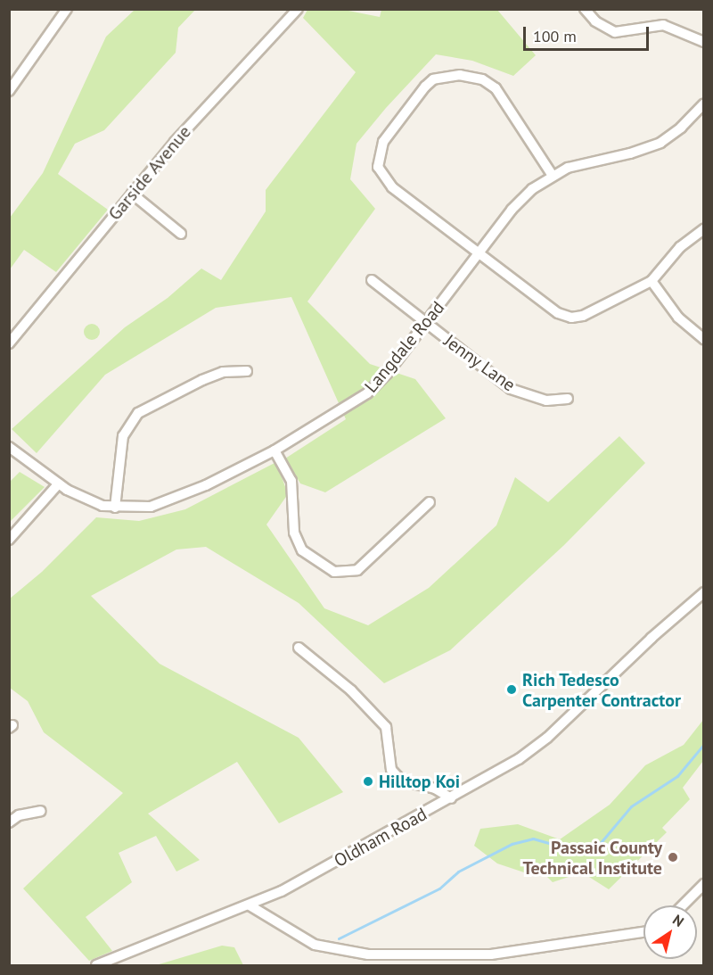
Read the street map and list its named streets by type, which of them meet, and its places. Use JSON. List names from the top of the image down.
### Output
{
  "streets": {
    "street": [
      "Garside Avenue",
      "Langdale Road",
      "Jenny Lane",
      "Oldham Road"
    ]
  },
  "crossings": [
    ["Langdale Road", "Jenny Lane"]
  ],
  "places": ["Rich Tedesco Carpenter Contractor", "Hilltop Koi", "Passaic County Technical Institute"],
  "scale_bar": "100 m",
  "north": "top right"
}
